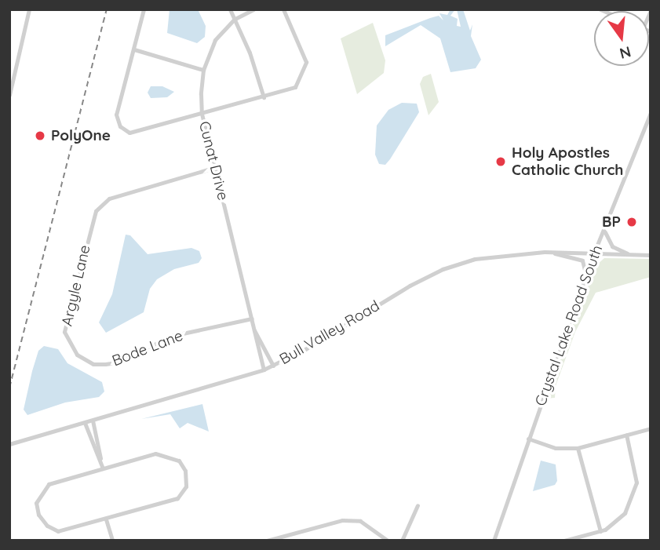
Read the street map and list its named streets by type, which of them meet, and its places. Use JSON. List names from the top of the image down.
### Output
{
  "streets": {
    "street": [
      "Cunat Drive",
      "Argyle Lane",
      "Crystal Lake Road South",
      "Bull Valley Road",
      "Bode Lane"
    ]
  },
  "crossings": [
    ["Cunat Drive", "Argyle Lane"],
    ["Cunat Drive", "Bull Valley Road"],
    ["Cunat Drive", "Bode Lane"],
    ["Argyle Lane", "Bode Lane"],
    ["Crystal Lake Road South", "Bull Valley Road"]
  ],
  "places": ["PolyOne", "Holy Apostles Catholic Church", "BP"],
  "north": "bottom"
}
